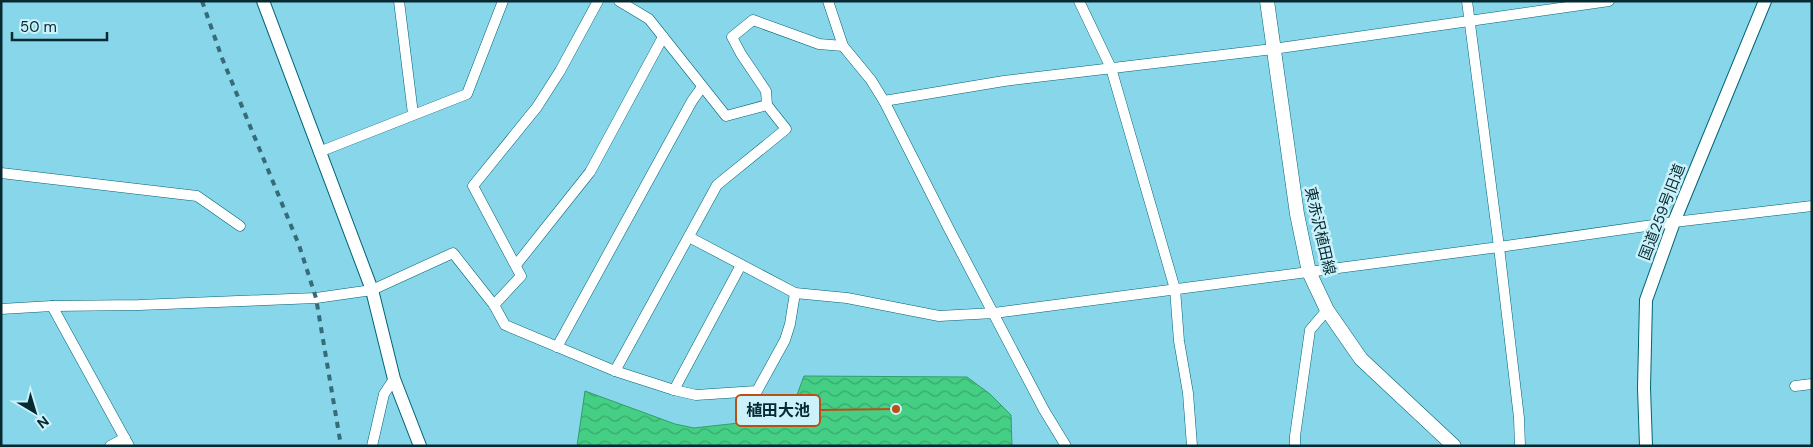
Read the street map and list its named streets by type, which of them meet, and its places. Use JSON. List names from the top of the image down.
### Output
{
  "streets": {
    "main road": ["東赤沢植田線"],
    "street": ["国道259号旧道"]
  },
  "places": ["植田大池"],
  "scale_bar": "50 m",
  "north": "bottom right"
}
